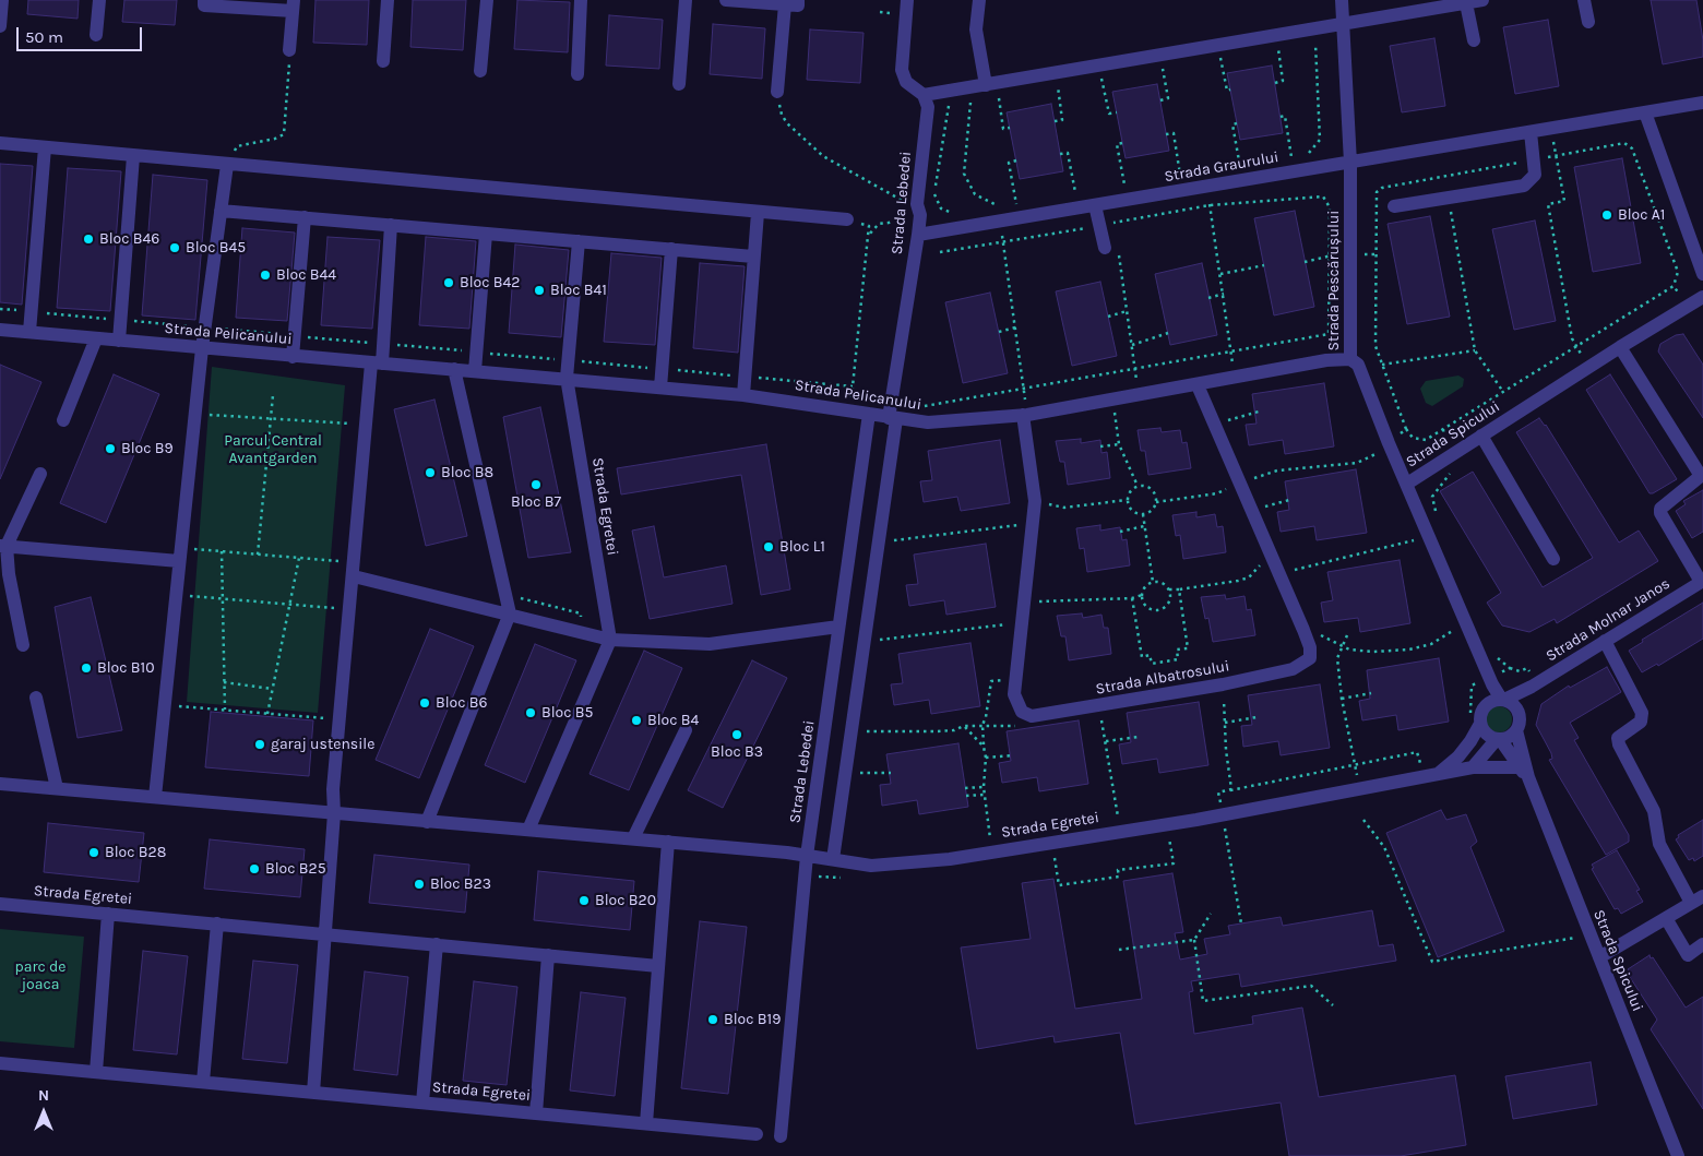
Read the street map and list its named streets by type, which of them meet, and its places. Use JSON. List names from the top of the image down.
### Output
{
  "streets": {
    "street": [
      "Strada Graurului",
      "Strada Lebedei",
      "Strada Pescărușului",
      "Strada Pelicanului",
      "Strada Spicului",
      "Strada Egretei",
      "Strada Molnar Janos",
      "Strada Albatrosului"
    ]
  },
  "crossings": [
    ["Strada Graurului", "Strada Lebedei"],
    ["Strada Graurului", "Strada Pescărușului"],
    ["Strada Lebedei", "Strada Pelicanului"],
    ["Strada Lebedei", "Strada Egretei"],
    ["Strada Pescărușului", "Strada Pelicanului"],
    ["Strada Pescărușului", "Strada Spicului"],
    ["Strada Pelicanului", "Strada Egretei"],
    ["Strada Pelicanului", "Strada Albatrosului"],
    ["Strada Spicului", "Strada Egretei"],
    ["Strada Spicului", "Strada Molnar Janos"],
    ["Strada Egretei", "Strada Molnar Janos"]
  ],
  "parks": ["Parcul Central Avantgarden", "parc de joaca"],
  "places": [
    "Bloc A1",
    "Bloc B46",
    "Bloc B45",
    "Bloc B44",
    "Bloc B42",
    "Bloc B41",
    "Bloc B9",
    "Bloc B8",
    "Bloc B7",
    "Bloc L1",
    "Bloc B10",
    "Bloc B6",
    "Bloc B5",
    "Bloc B4",
    "Bloc B3",
    "garaj ustensile",
    "Bloc B28",
    "Bloc B25",
    "Bloc B23",
    "Bloc B20",
    "Bloc B19"
  ],
  "scale_bar": "50 m",
  "north": "top"
}
